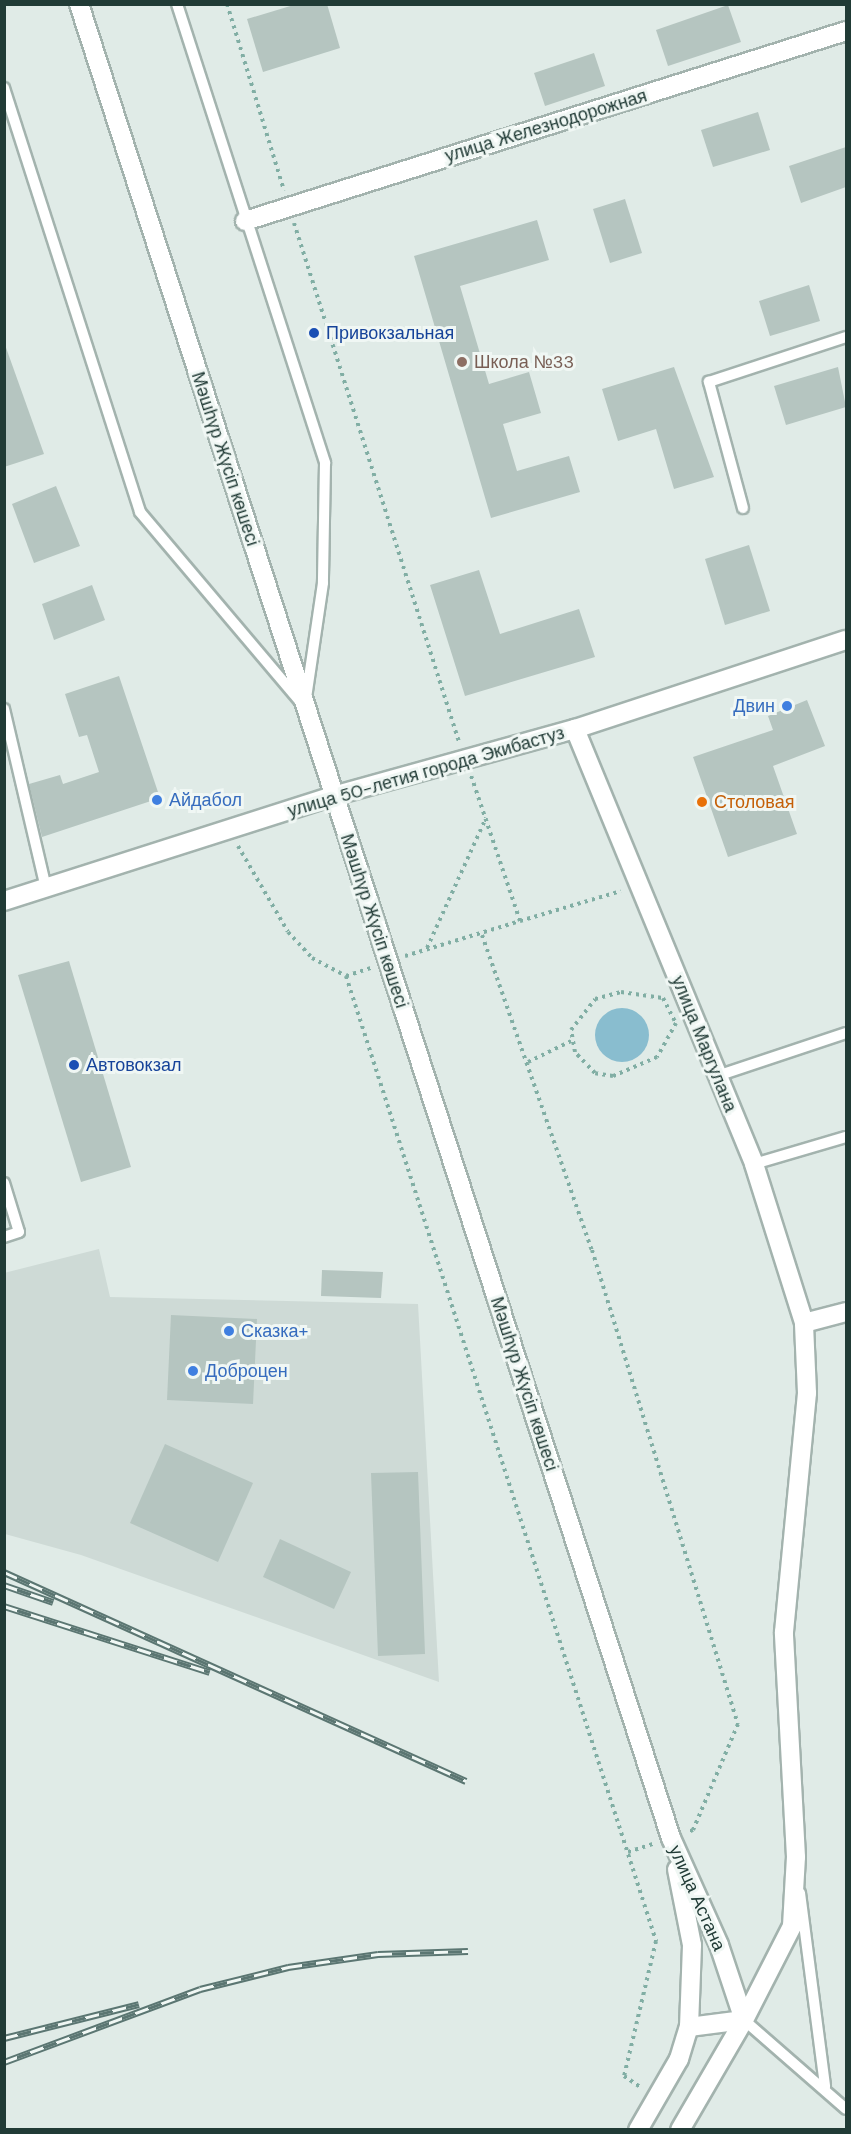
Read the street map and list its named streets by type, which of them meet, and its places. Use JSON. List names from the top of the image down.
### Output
{
  "streets": {
    "street": [
      "улица Железнодорожная",
      "Мәшһүр Жүсіп көшесі",
      "улица 50-летия города Экибастуз",
      "улица Маргулана",
      "улица Астана"
    ]
  },
  "crossings": [
    ["Мәшһүр Жүсіп көшесі", "улица 50-летия города Экибастуз"],
    ["Мәшһүр Жүсіп көшесі", "улица Астана"],
    ["улица 50-летия города Экибастуз", "улица Маргулана"],
    ["улица Маргулана", "улица Астана"]
  ],
  "places": [
    "Привокзальная",
    "Школа №33",
    "Двин",
    "Айдабол",
    "Столовая",
    "Автовокзал",
    "Сказка+",
    "Доброцен"
  ]
}
